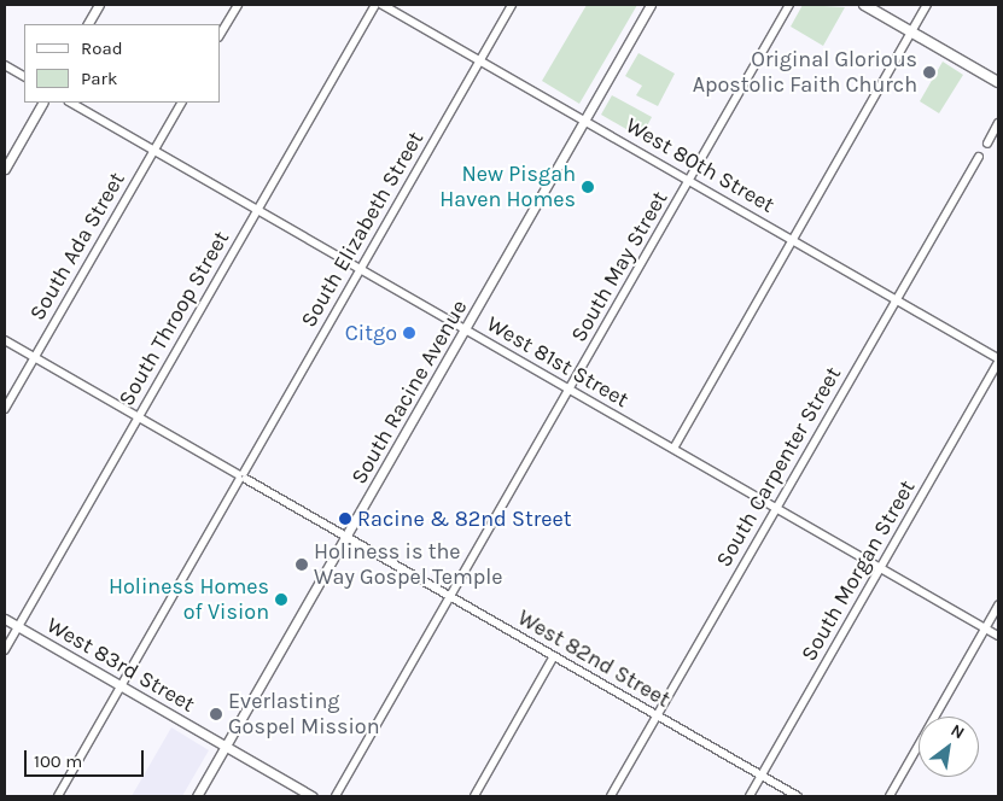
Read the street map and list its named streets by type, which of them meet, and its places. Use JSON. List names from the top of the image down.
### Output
{
  "streets": {
    "street": [
      "West 80th Street",
      "South Elizabeth Street",
      "South Ada Street",
      "South May Street",
      "South Throop Street",
      "West 81st Street",
      "South Racine Avenue",
      "South Carpenter Street",
      "South Morgan Street",
      "West 82nd Street",
      "West 83rd Street"
    ]
  },
  "crossings": [
    ["West 80th Street", "South Elizabeth Street"],
    ["West 80th Street", "South May Street"],
    ["West 80th Street", "South Racine Avenue"],
    ["West 80th Street", "South Carpenter Street"],
    ["South Elizabeth Street", "West 81st Street"],
    ["South Elizabeth Street", "West 82nd Street"],
    ["South Elizabeth Street", "West 83rd Street"],
    ["South Ada Street", "West 81st Street"],
    ["South Ada Street", "West 82nd Street"],
    ["South May Street", "West 81st Street"],
    ["South May Street", "West 82nd Street"],
    ["South Throop Street", "West 81st Street"],
    ["South Throop Street", "West 82nd Street"],
    ["South Throop Street", "West 83rd Street"],
    ["West 81st Street", "South Racine Avenue"],
    ["West 81st Street", "South Carpenter Street"],
    ["West 81st Street", "South Morgan Street"],
    ["South Racine Avenue", "West 82nd Street"],
    ["South Racine Avenue", "West 83rd Street"],
    ["South Carpenter Street", "West 82nd Street"],
    ["South Morgan Street", "West 82nd Street"]
  ],
  "places": [
    "Original Glorious Apostolic Faith Church",
    "New Pisgah Haven Homes",
    "Citgo",
    "Racine & 82nd Street",
    "Holiness is the Way Gospel Temple",
    "Holiness Homes of Vision",
    "Everlasting Gospel Mission"
  ],
  "legend": ["Road", "Park"],
  "scale_bar": "100 m",
  "north": "top right"
}
